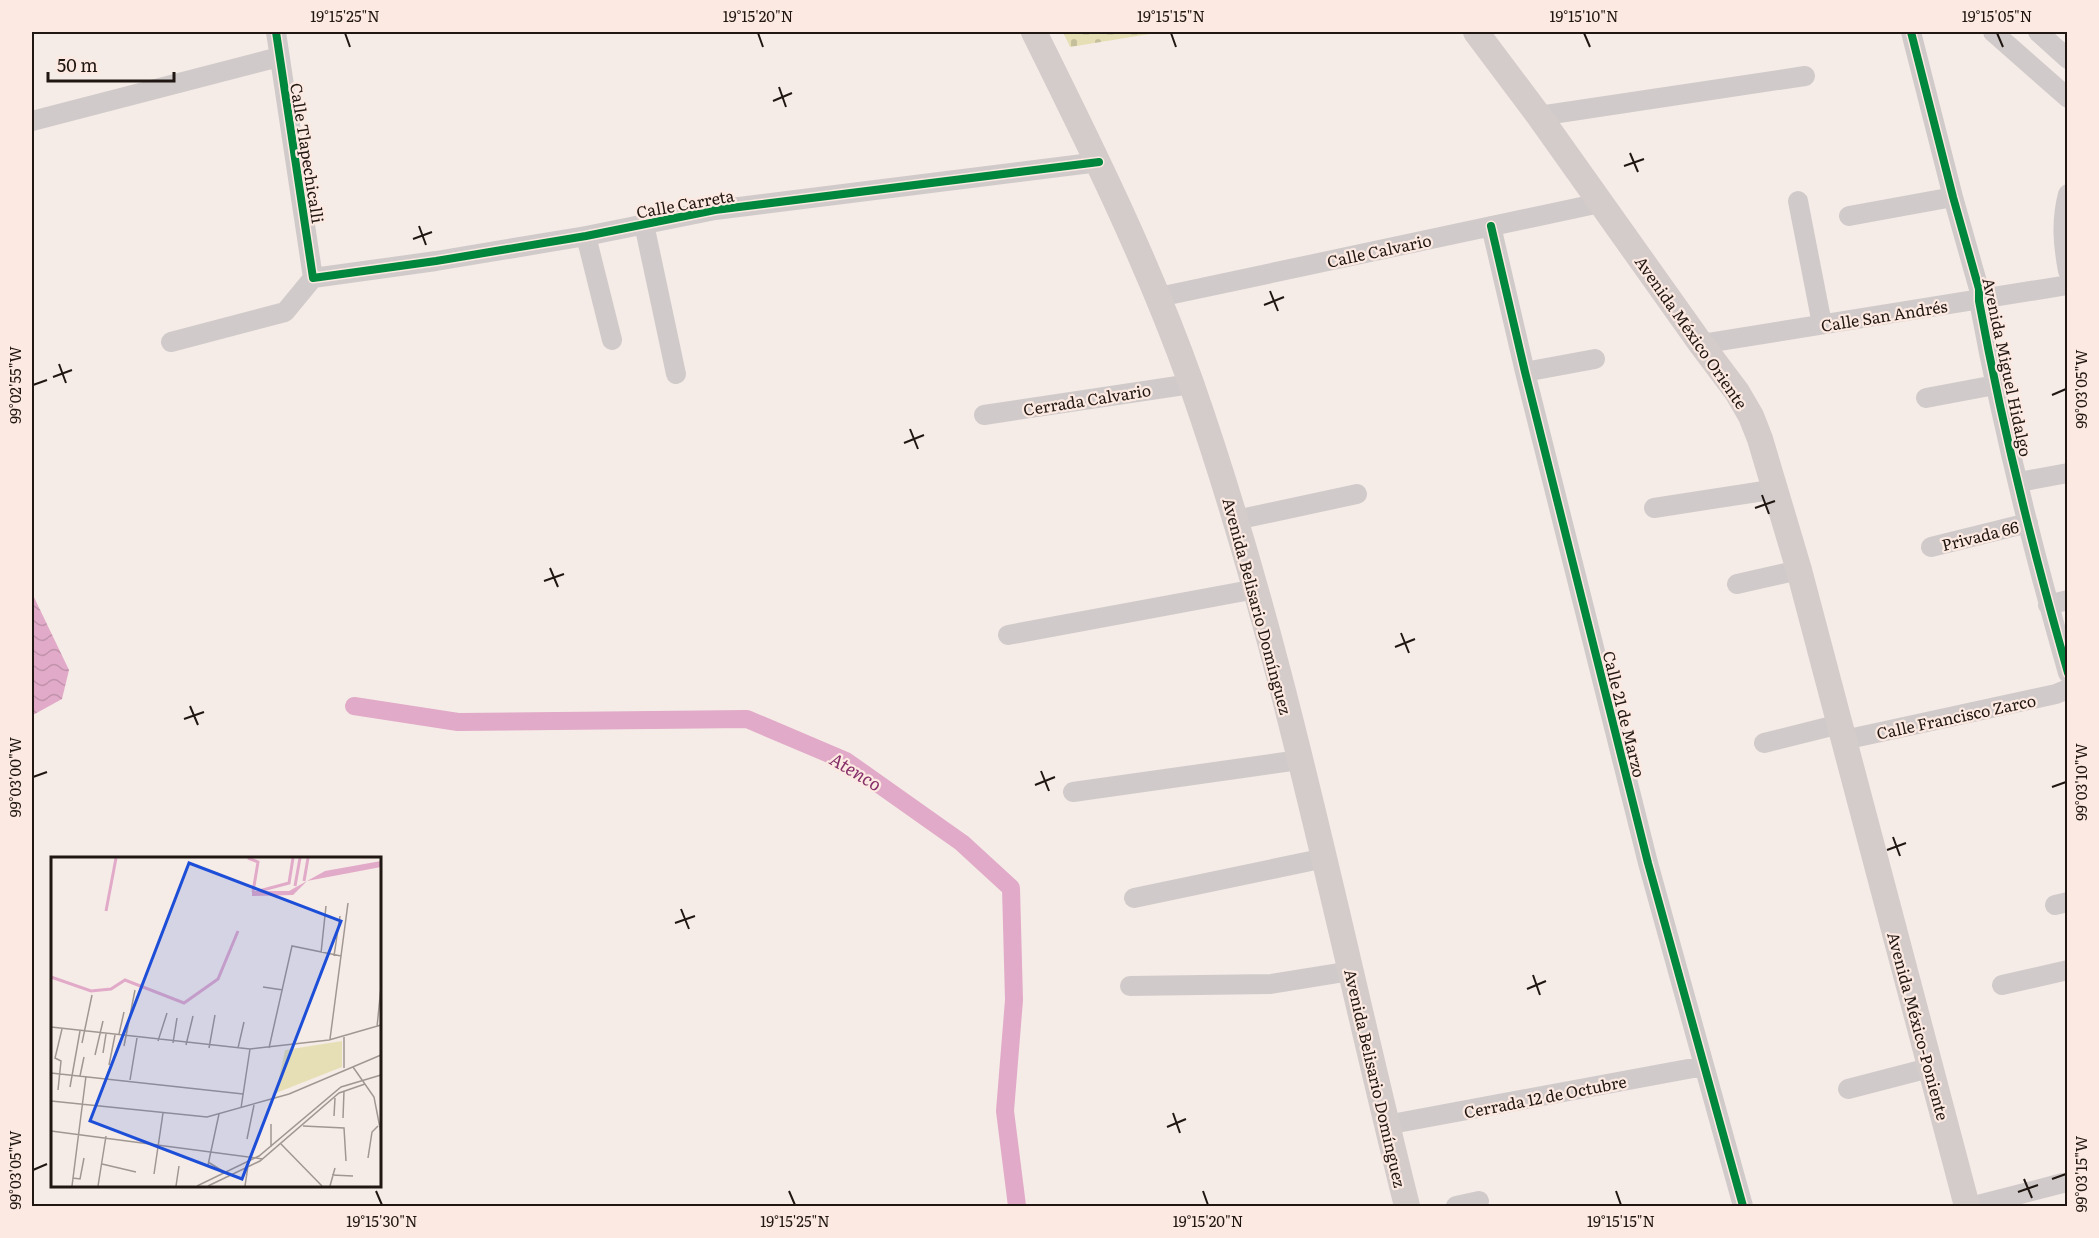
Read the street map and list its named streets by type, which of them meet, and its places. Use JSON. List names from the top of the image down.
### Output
{
  "streets": {
    "main road": ["Avenida México Oriente", "Avenida Belisario Domínguez", "Avenida México-Poniente"],
    "street": [
      "Calle Tlapechicalli",
      "Calle Carreta",
      "Calle Calvario",
      "Calle San Andrés",
      "Avenida Miguel Hidalgo",
      "Cerrada Calvario",
      "Privada 66",
      "Calle 21 de Marzo",
      "Calle Francisco Zarco",
      "Cerrada 12 de Octubre"
    ]
  },
  "crossings": [
    ["Calle Tlapechicalli", "Calle Carreta"],
    ["Calle Carreta", "Avenida Belisario Domínguez"],
    ["Calle Calvario", "Avenida México Oriente"],
    ["Calle Calvario", "Avenida Belisario Domínguez"],
    ["Calle Calvario", "Calle 21 de Marzo"],
    ["Calle San Andrés", "Avenida México Oriente"],
    ["Calle San Andrés", "Avenida Miguel Hidalgo"],
    ["Avenida México Oriente", "Calle Francisco Zarco"],
    ["Avenida México Oriente", "Avenida México-Poniente"],
    ["Avenida Miguel Hidalgo", "Privada 66"],
    ["Cerrada Calvario", "Avenida Belisario Domínguez"],
    ["Avenida Belisario Domínguez", "Cerrada 12 de Octubre"],
    ["Calle 21 de Marzo", "Cerrada 12 de Octubre"]
  ],
  "water": ["Atenco"],
  "scale_bar": "50 m",
  "coordinates": [
    "19°15'25\"N",
    "19°15'20\"N",
    "19°15'15\"N",
    "19°15'10\"N",
    "19°15'05\"N",
    "99°02'55\"W",
    "99°03'05\"W",
    "99°03'00\"W",
    "99°03'10\"W",
    "99°03'15\"W",
    "19°15'30\"N"
  ]
}
